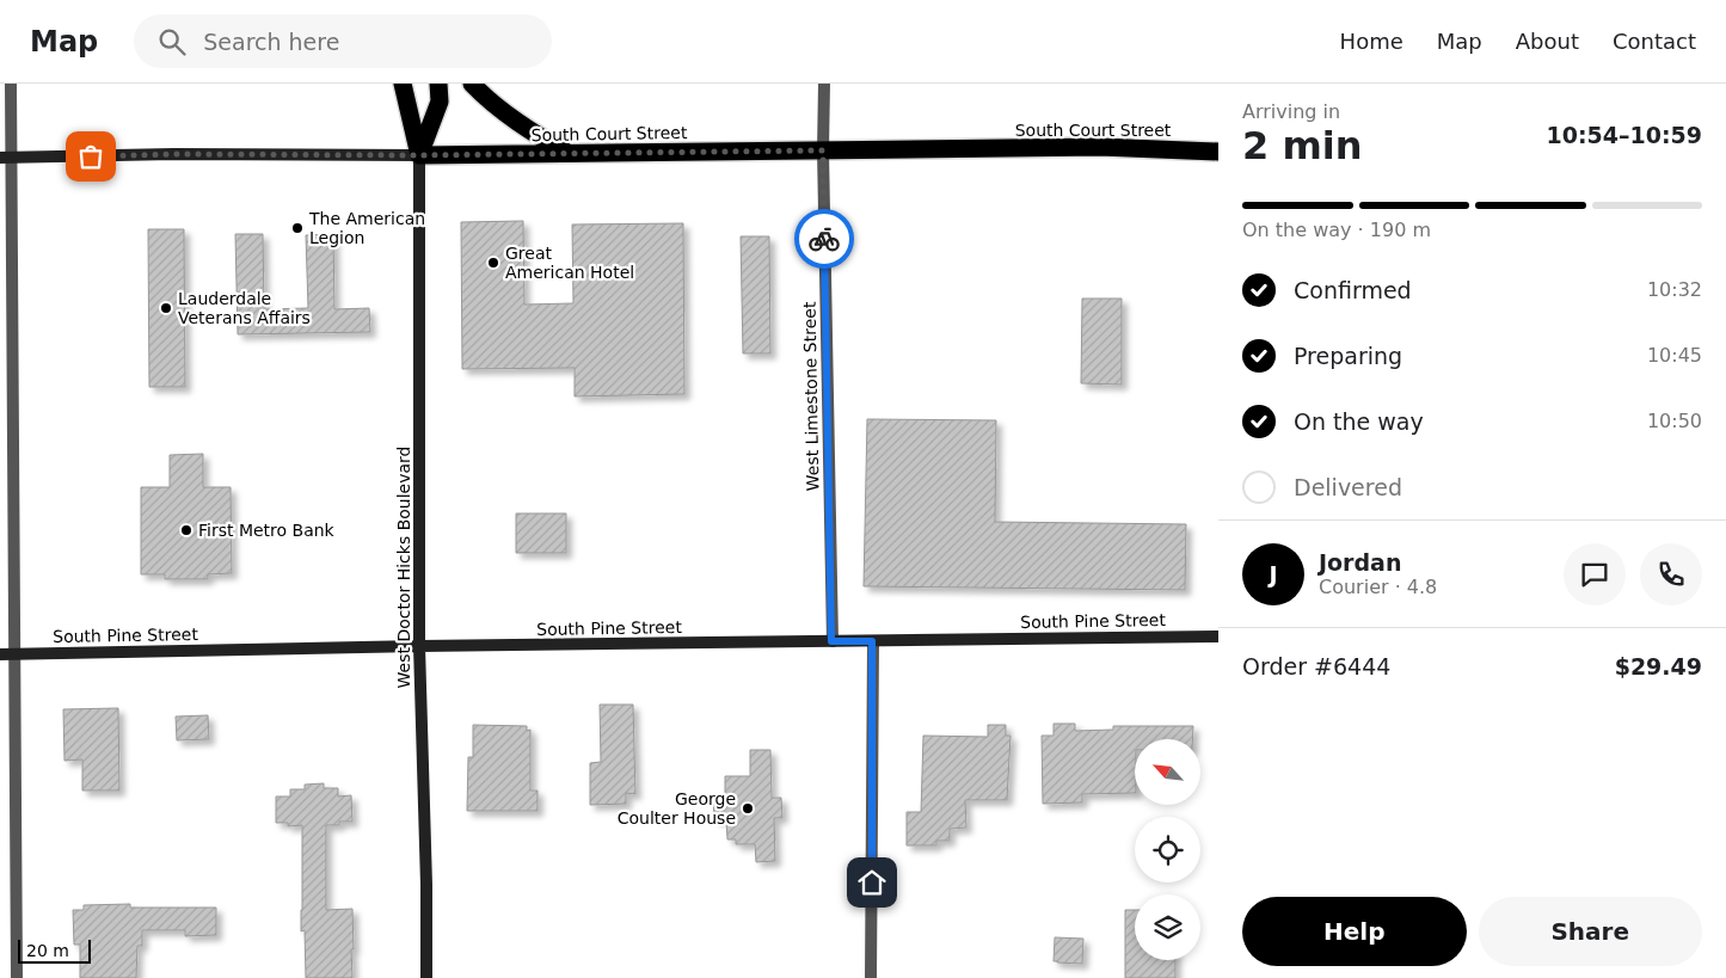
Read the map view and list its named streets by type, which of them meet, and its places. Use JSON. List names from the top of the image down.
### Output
{
  "streets": {
    "highway": ["South Court Street"],
    "main road": ["West Doctor Hicks Boulevard", "South Pine Street"],
    "street": ["West Limestone Street"]
  },
  "crossings": [
    ["South Court Street", "West Limestone Street"],
    ["South Court Street", "West Doctor Hicks Boulevard"],
    ["West Limestone Street", "South Pine Street"],
    ["West Doctor Hicks Boulevard", "South Pine Street"]
  ],
  "places": [
    "The American Legion",
    "Great American Hotel",
    "Lauderdale Veterans Affairs",
    "First Metro Bank",
    "George Coulter House"
  ],
  "scale_bar": "20 m",
  "north": "top left",
  "page": {
    "header": "Map",
    "search": "Search here",
    "nav": [
      "Home",
      "Map",
      "About",
      "Contact"
    ],
    "heading": ["2 min", "Arriving in", "10:54–10:59"],
    "panel": [
      "Jordan",
      "Courier · 4.8",
      "Order #6444",
      "$29.49"
    ],
    "bar": "On the way · 190 m",
    "list": [
      ["Confirmed", "10:32"],
      ["Preparing", "10:45"],
      ["On the way", "10:50"],
      "Delivered"
    ],
    "round": "J",
    "buttons": ["Help", "Share"],
    "scale": "20 m"
  }
}
